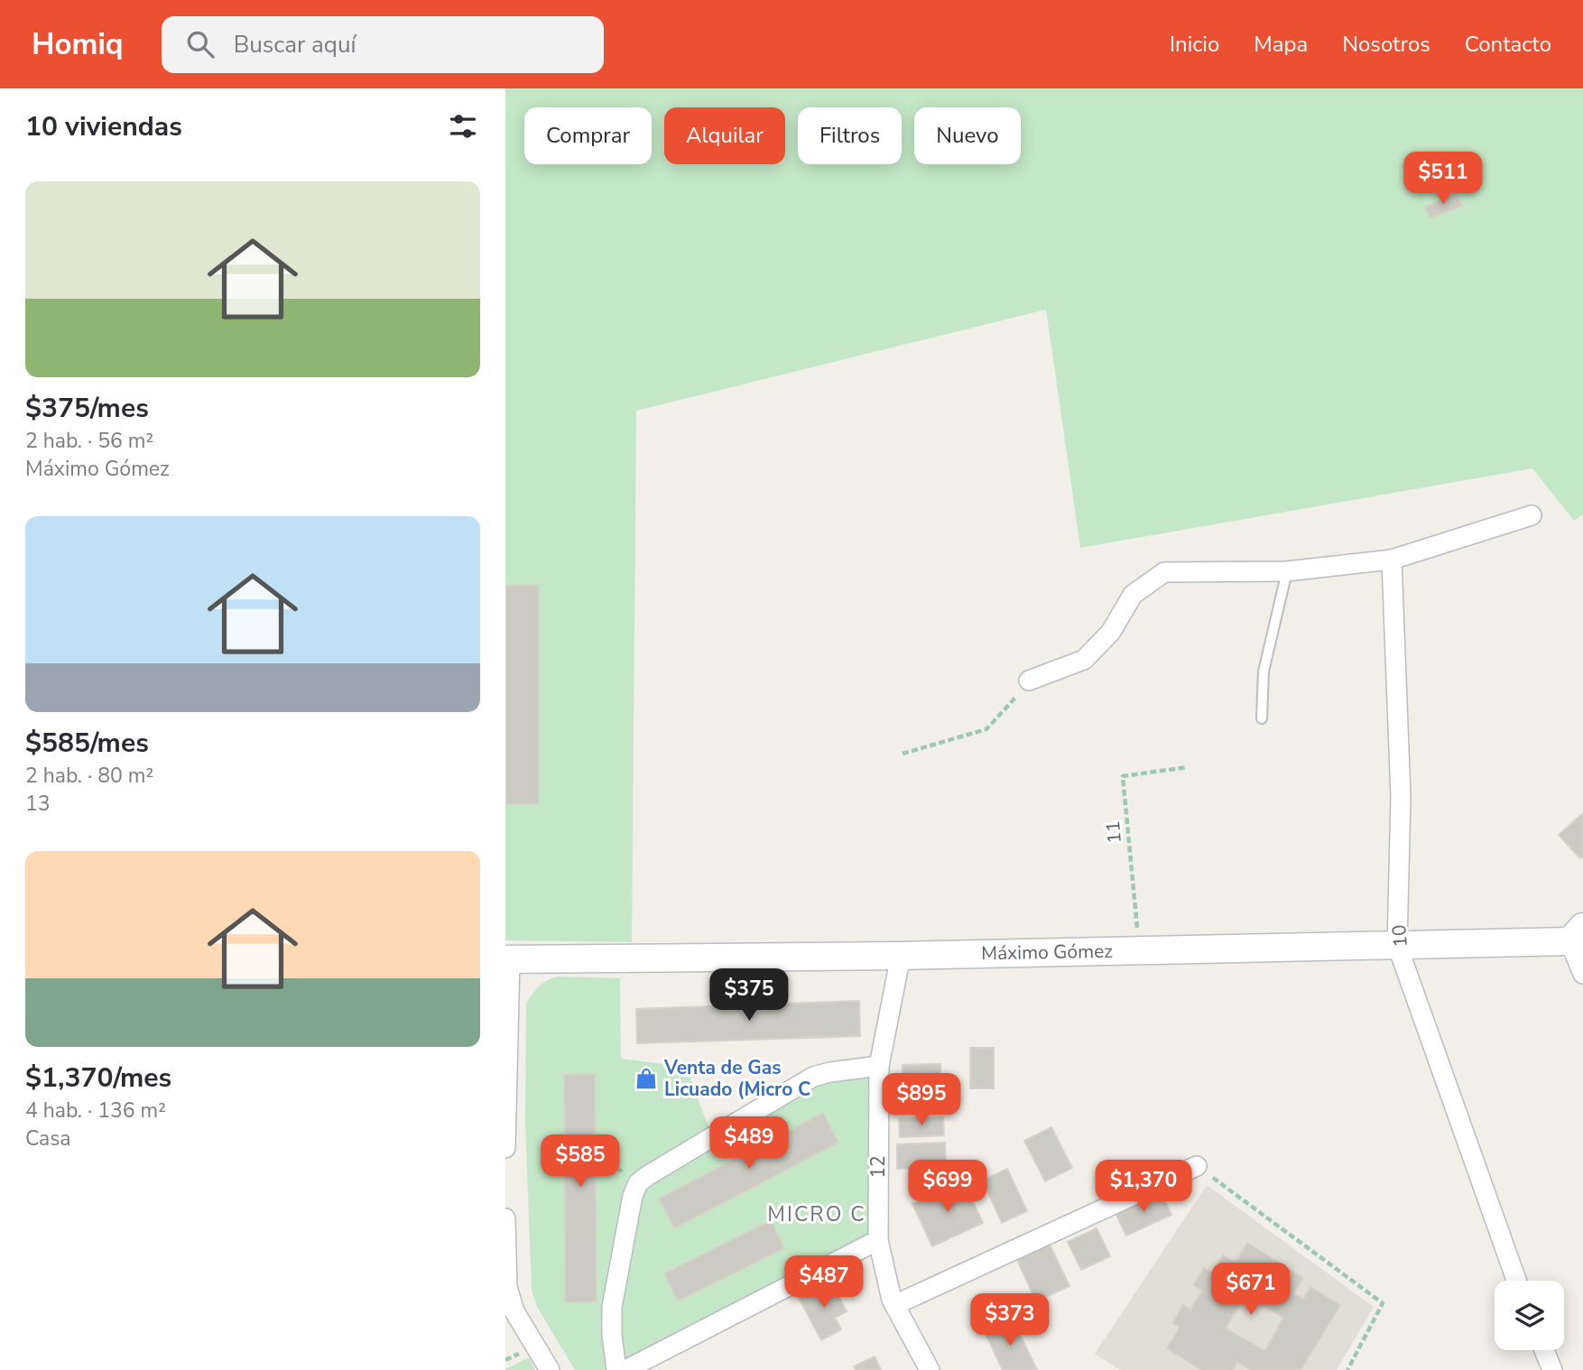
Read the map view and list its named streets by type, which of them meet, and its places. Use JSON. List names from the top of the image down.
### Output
{
  "streets": {
    "main road": ["Máximo Gómez"],
    "street": ["10", "12"],
    "path": ["11"]
  },
  "crossings": [
    ["11", "Máximo Gómez"],
    ["10", "Máximo Gómez"],
    ["Máximo Gómez", "12"]
  ],
  "districts": ["MICRO C"],
  "places": {
    "shop": ["Venta de Gas Licuado (Micro C"]
  },
  "page": {
    "header": "Homiq",
    "search": "Buscar aquí",
    "nav": [
      "Inicio",
      "Mapa",
      "Nosotros",
      "Contacto"
    ],
    "heading": "10 viviendas",
    "chip": [
      "Comprar",
      "Alquilar",
      "Filtros",
      "Nuevo"
    ],
    "price": [
      "$511",
      "$375",
      "$895",
      "$489",
      "$585",
      "$699",
      "$1,370",
      "$487",
      "$671",
      "$373"
    ],
    "list": [
      {
        "name": "$375/mes",
        "note": "2 hab. · 56 m² · Máximo Gómez"
      },
      {
        "name": "$585/mes",
        "note": "2 hab. · 80 m² · 13"
      },
      {
        "name": "$1,370/mes",
        "note": "4 hab. · 136 m² · Casa"
      }
    ]
  }
}
